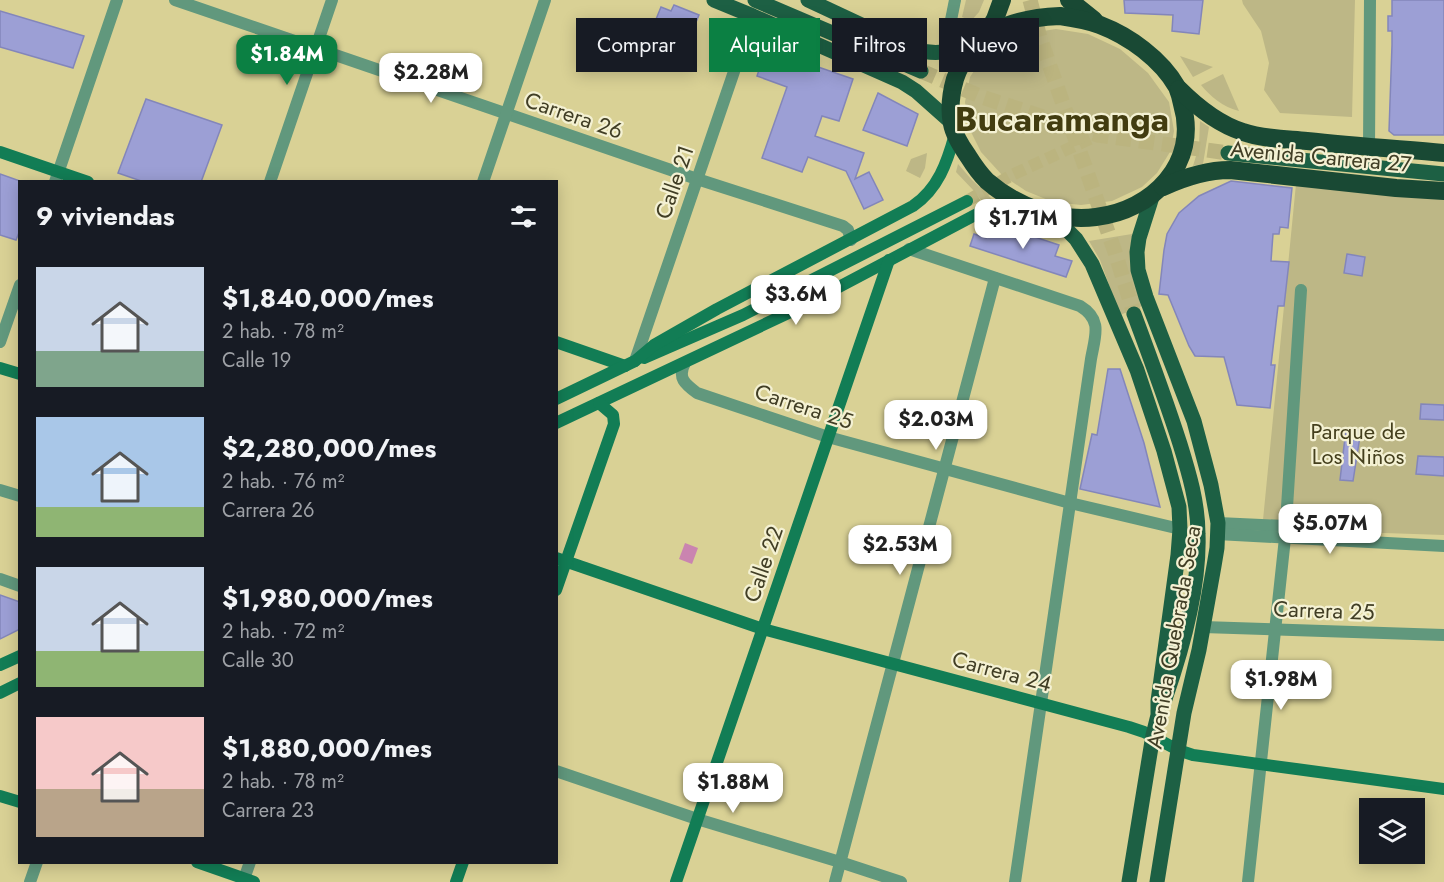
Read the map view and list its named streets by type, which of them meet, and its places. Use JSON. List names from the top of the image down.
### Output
{
  "streets": {
    "highway": ["Avenida Carrera 27"],
    "main road": ["Avenida Quebrada Seca"],
    "street": [
      "Carrera 26",
      "Calle 21",
      "Carrera 25",
      "Calle 22",
      "Carrera 24"
    ]
  },
  "crossings": [
    ["Carrera 26", "Calle 21"],
    ["Avenida Carrera 27", "Avenida Quebrada Seca"],
    ["Carrera 25", "Calle 22"],
    ["Carrera 25", "Avenida Quebrada Seca"],
    ["Calle 22", "Carrera 24"],
    ["Avenida Quebrada Seca", "Carrera 24"]
  ],
  "districts": ["Bucaramanga"],
  "parks": ["Parque de Los Niños"],
  "page": {
    "chip": [
      "Comprar",
      "Alquilar",
      "Filtros",
      "Nuevo"
    ],
    "price": [
      "$1.84M",
      "$2.28M",
      "$1.71M",
      "$3.6M",
      "$2.03M",
      "$5.07M",
      "$2.53M",
      "$1.98M",
      "$1.88M"
    ],
    "heading": "9 viviendas",
    "list": [
      {
        "name": "$1,840,000/mes",
        "note": "2 hab. · 78 m² · Calle 19"
      },
      {
        "name": "$2,280,000/mes",
        "note": "2 hab. · 76 m² · Carrera 26"
      },
      {
        "name": "$1,980,000/mes",
        "note": "2 hab. · 72 m² · Calle 30"
      },
      {
        "name": "$1,880,000/mes",
        "note": "2 hab. · 78 m² · Carrera 23"
      }
    ]
  }
}
